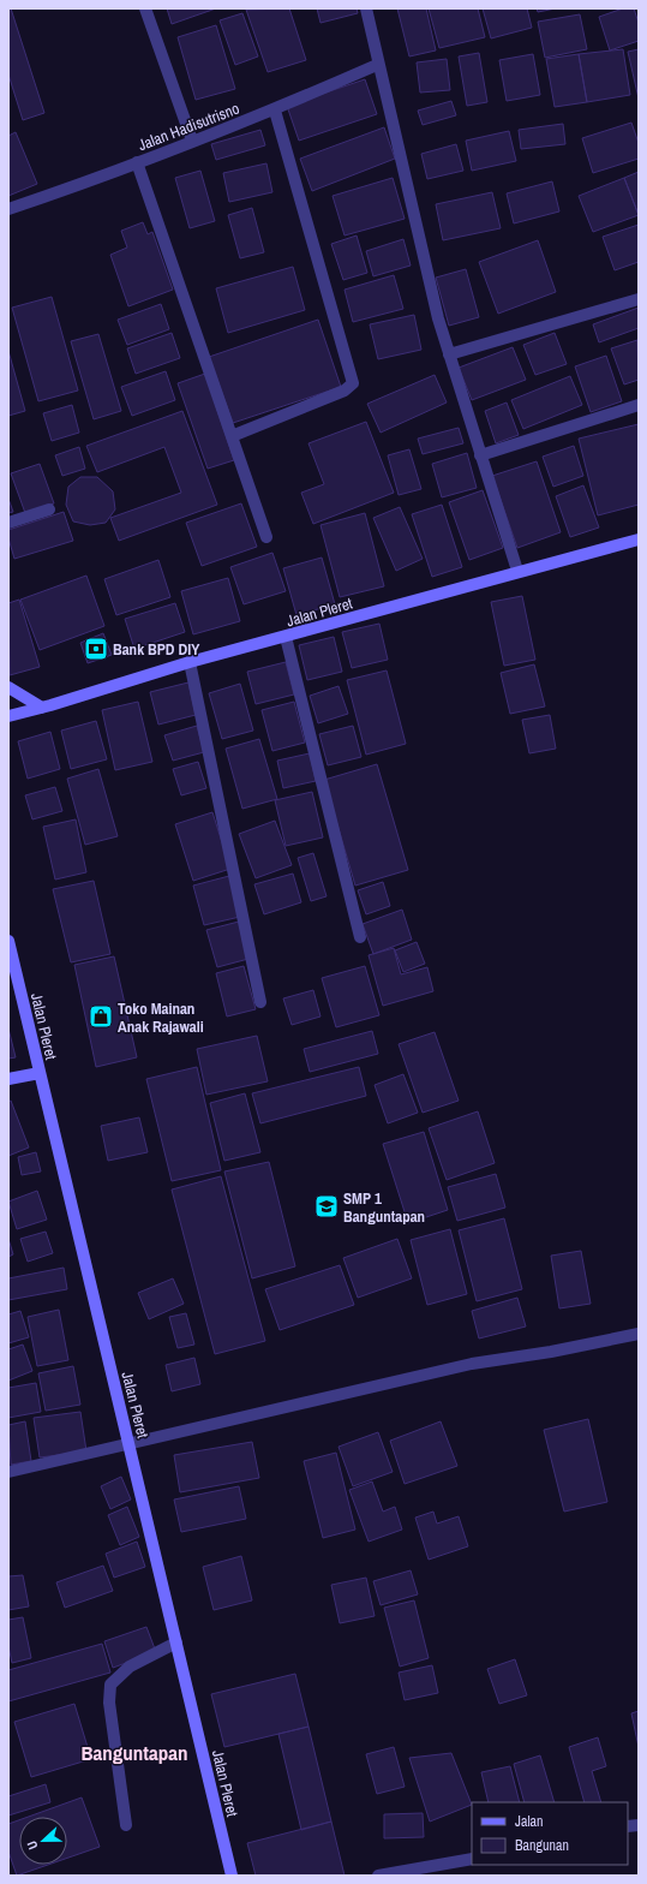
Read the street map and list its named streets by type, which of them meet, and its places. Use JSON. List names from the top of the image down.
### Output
{
  "streets": {
    "main road": ["Jalan Pleret"],
    "street": ["Jalan Hadisutrisno"]
  },
  "districts": ["Banguntapan"],
  "places": {
    "bank": ["Bank BPD DIY"],
    "shop": ["Toko Mainan Anak Rajawali"],
    "school or university": ["SMP 1 Banguntapan"]
  },
  "legend": ["Jalan", "Bangunan"],
  "north": "left"
}
